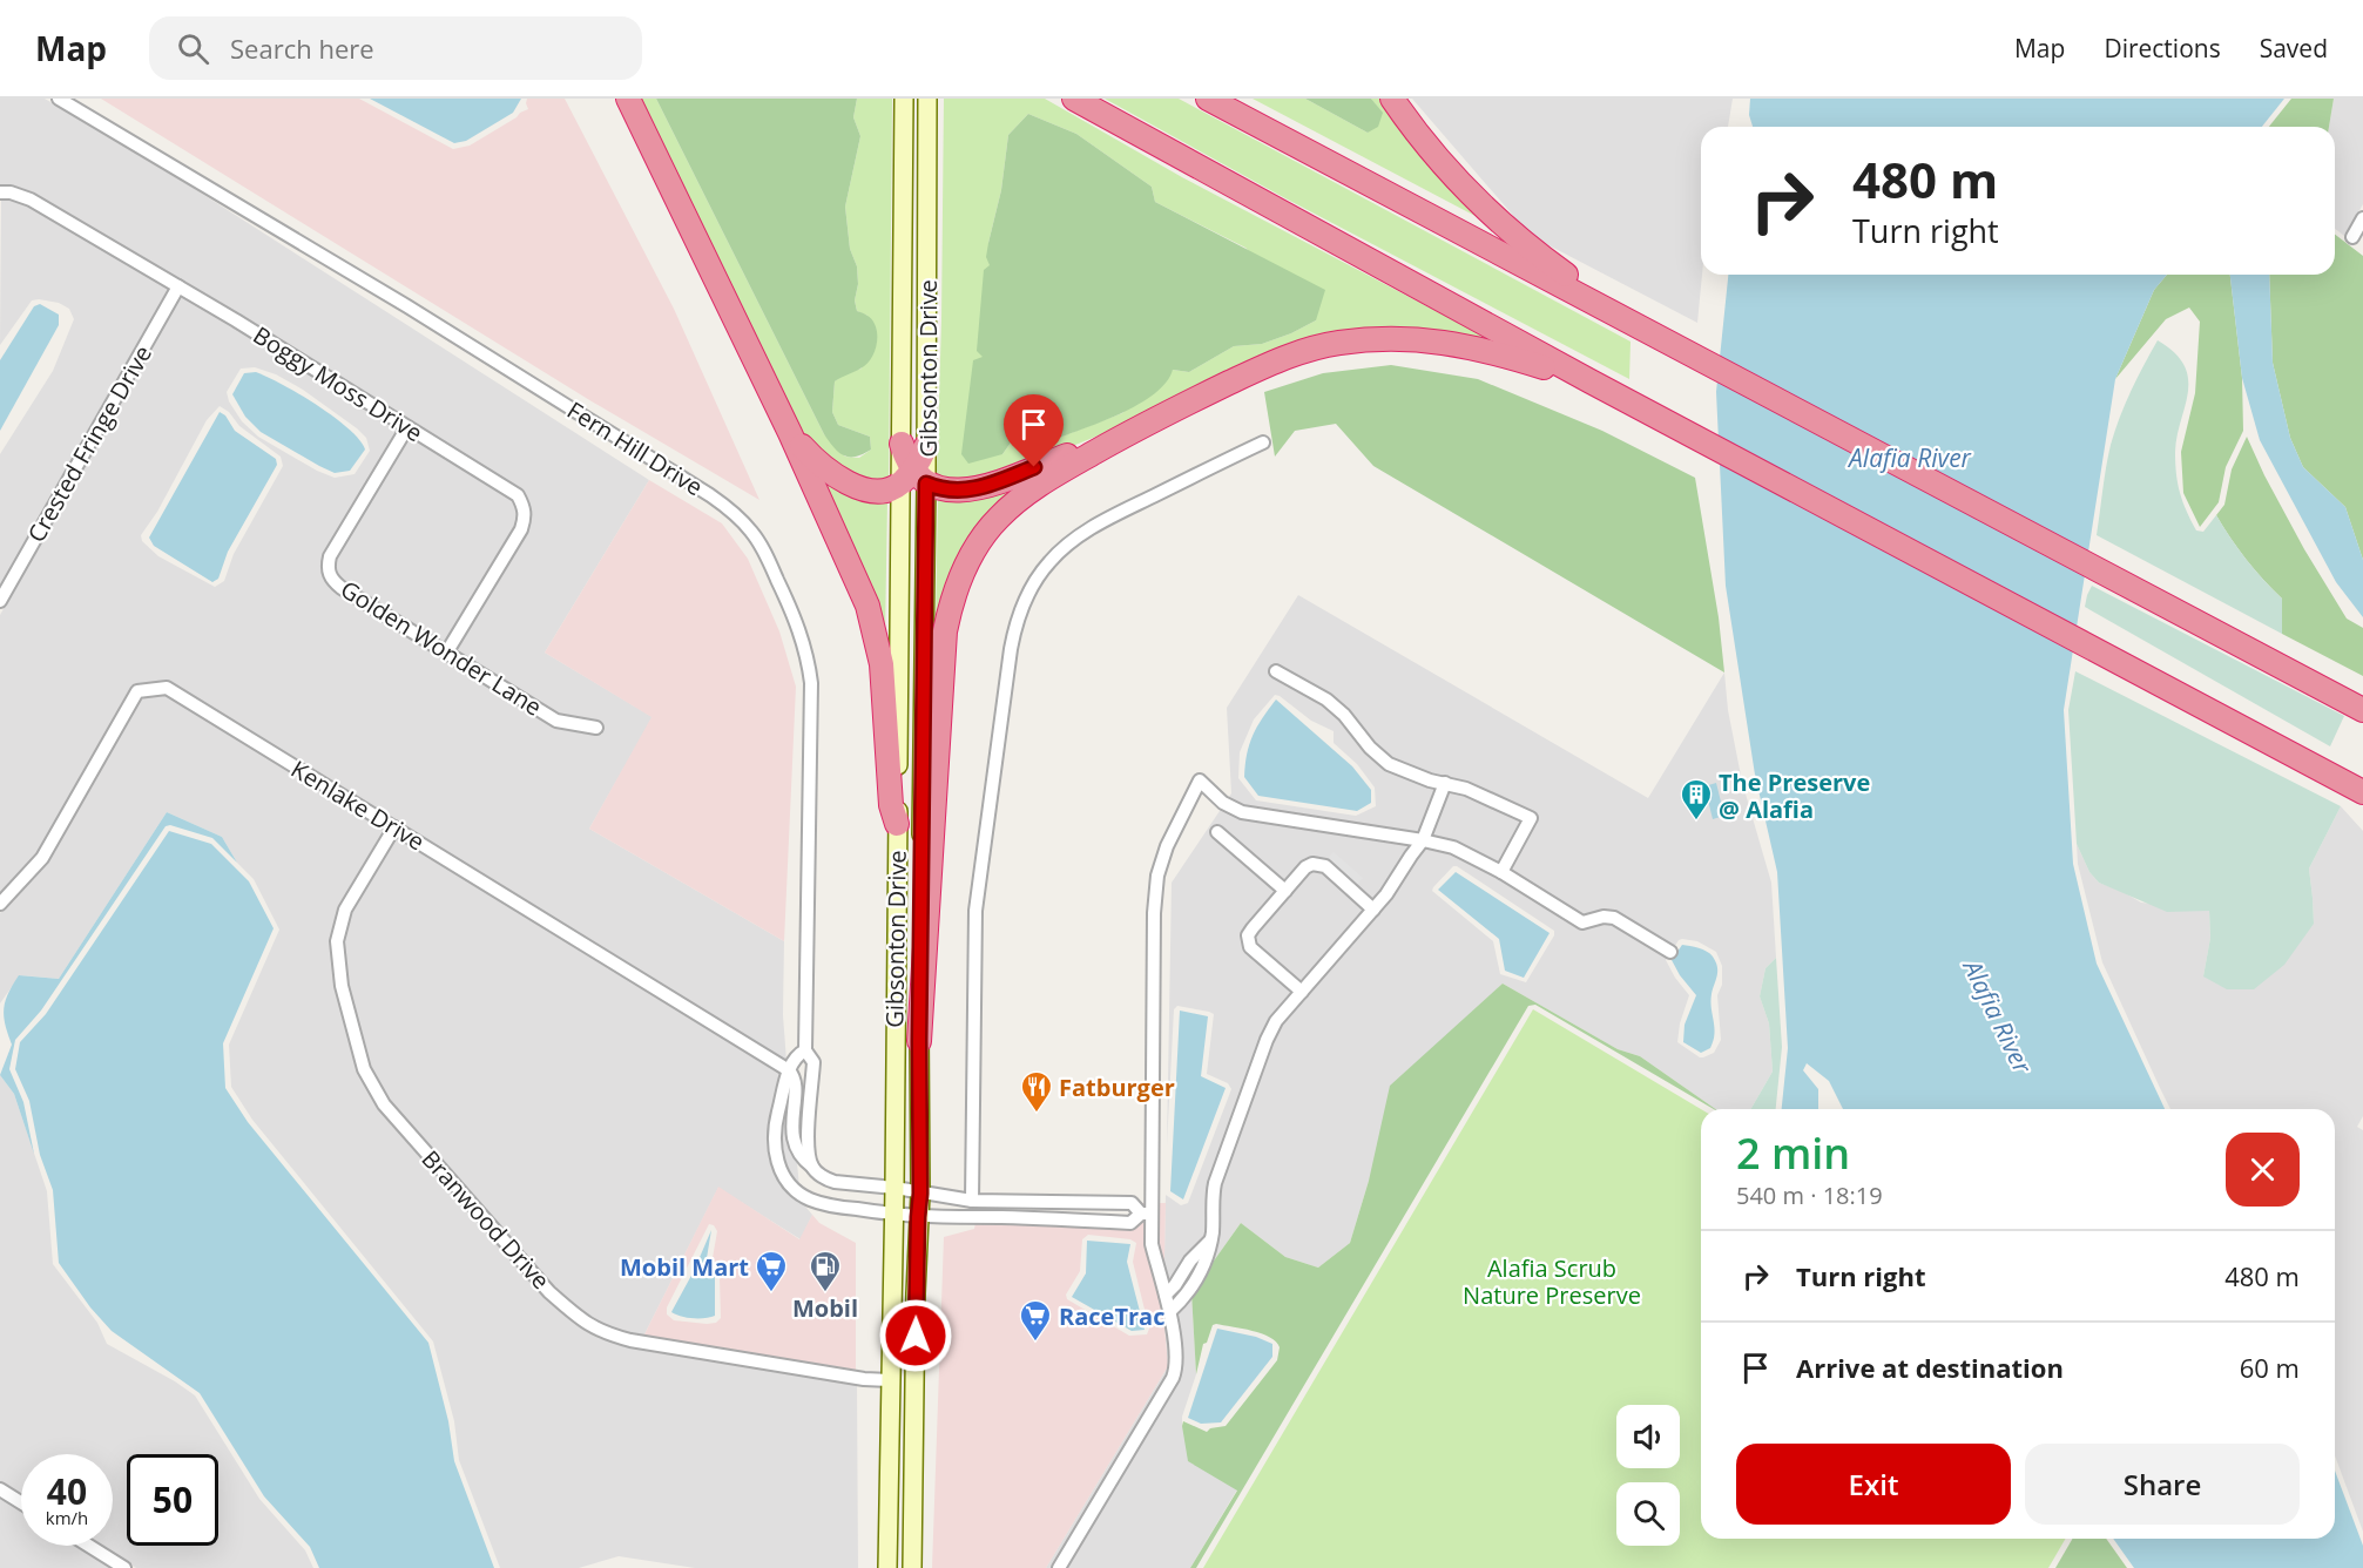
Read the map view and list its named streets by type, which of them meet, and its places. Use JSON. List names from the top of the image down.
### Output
{
  "streets": {
    "main road": ["Gibsonton Drive"],
    "street": [
      "Boggy Moss Drive",
      "Crested Fringe Drive",
      "Fern Hill Drive",
      "Golden Wonder Lane",
      "Kenlake Drive",
      "Branwood Drive"
    ]
  },
  "crossings": [
    ["Gibsonton Drive", "Branwood Drive"],
    ["Boggy Moss Drive", "Crested Fringe Drive"],
    ["Boggy Moss Drive", "Golden Wonder Lane"],
    ["Kenlake Drive", "Branwood Drive"]
  ],
  "water": ["Alafia River"],
  "parks": ["Alafia Scrub Nature Preserve"],
  "places": {
    "building": ["The Preserve @ Alafia"],
    "restaurant": ["Fatburger"],
    "supermarket": ["Mobil Mart", "RaceTrac"],
    "fuel station": ["Mobil"]
  },
  "page": {
    "header": "Map",
    "search": "Search here",
    "nav": ["Map", "Directions", "Saved"],
    "turn": ["480 m", "Turn right"],
    "heading": ["2 min", "540 m · 18:19"],
    "list": [
      {
        "name": "Turn right",
        "value": "480 m"
      },
      {
        "name": "Arrive at destination",
        "value": "60 m"
      }
    ],
    "buttons": ["Exit", "Share"],
    "speed": "40 km/h",
    "limit": "50"
  }
}
